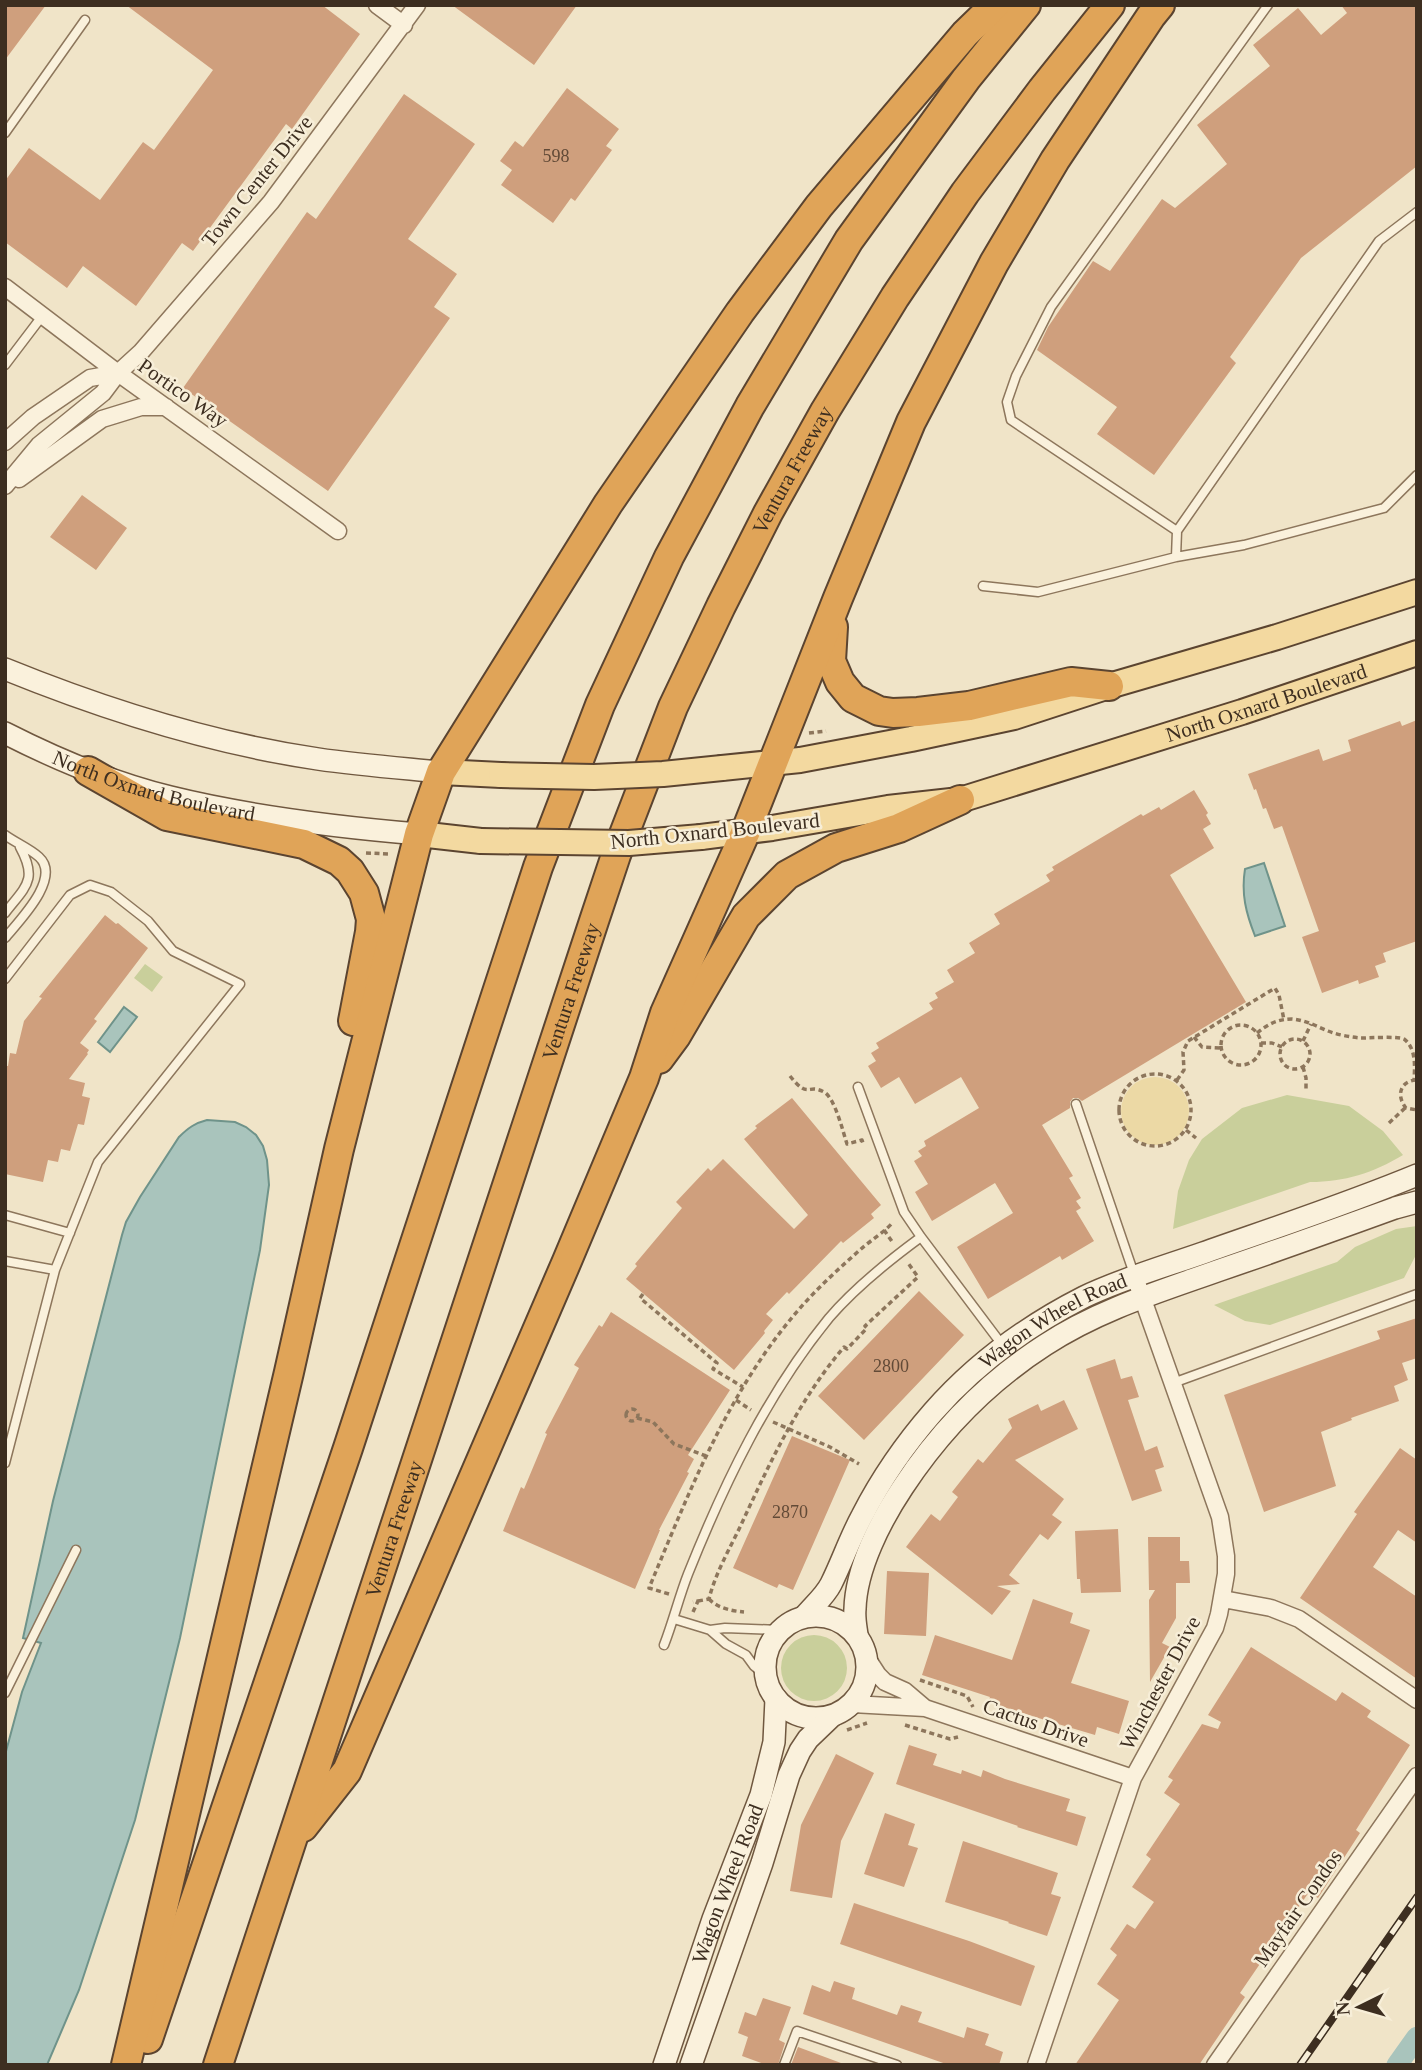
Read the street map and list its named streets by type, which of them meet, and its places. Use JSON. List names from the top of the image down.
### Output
{
  "streets": {
    "highway": ["Ventura Freeway"],
    "main road": ["North Oxnard Boulevard"],
    "street": [
      "Town Center Drive",
      "Portico Way",
      "Wagon Wheel Road",
      "Winchester Drive",
      "Cactus Drive",
      "Mayfair Condos"
    ]
  },
  "crossings": [
    ["Town Center Drive", "Portico Way"],
    ["Wagon Wheel Road", "Winchester Drive"],
    ["Wagon Wheel Road", "Cactus Drive"],
    ["Winchester Drive", "Cactus Drive"]
  ],
  "house_numbers": ["598", "2800", "2870"],
  "north": "left"
}
